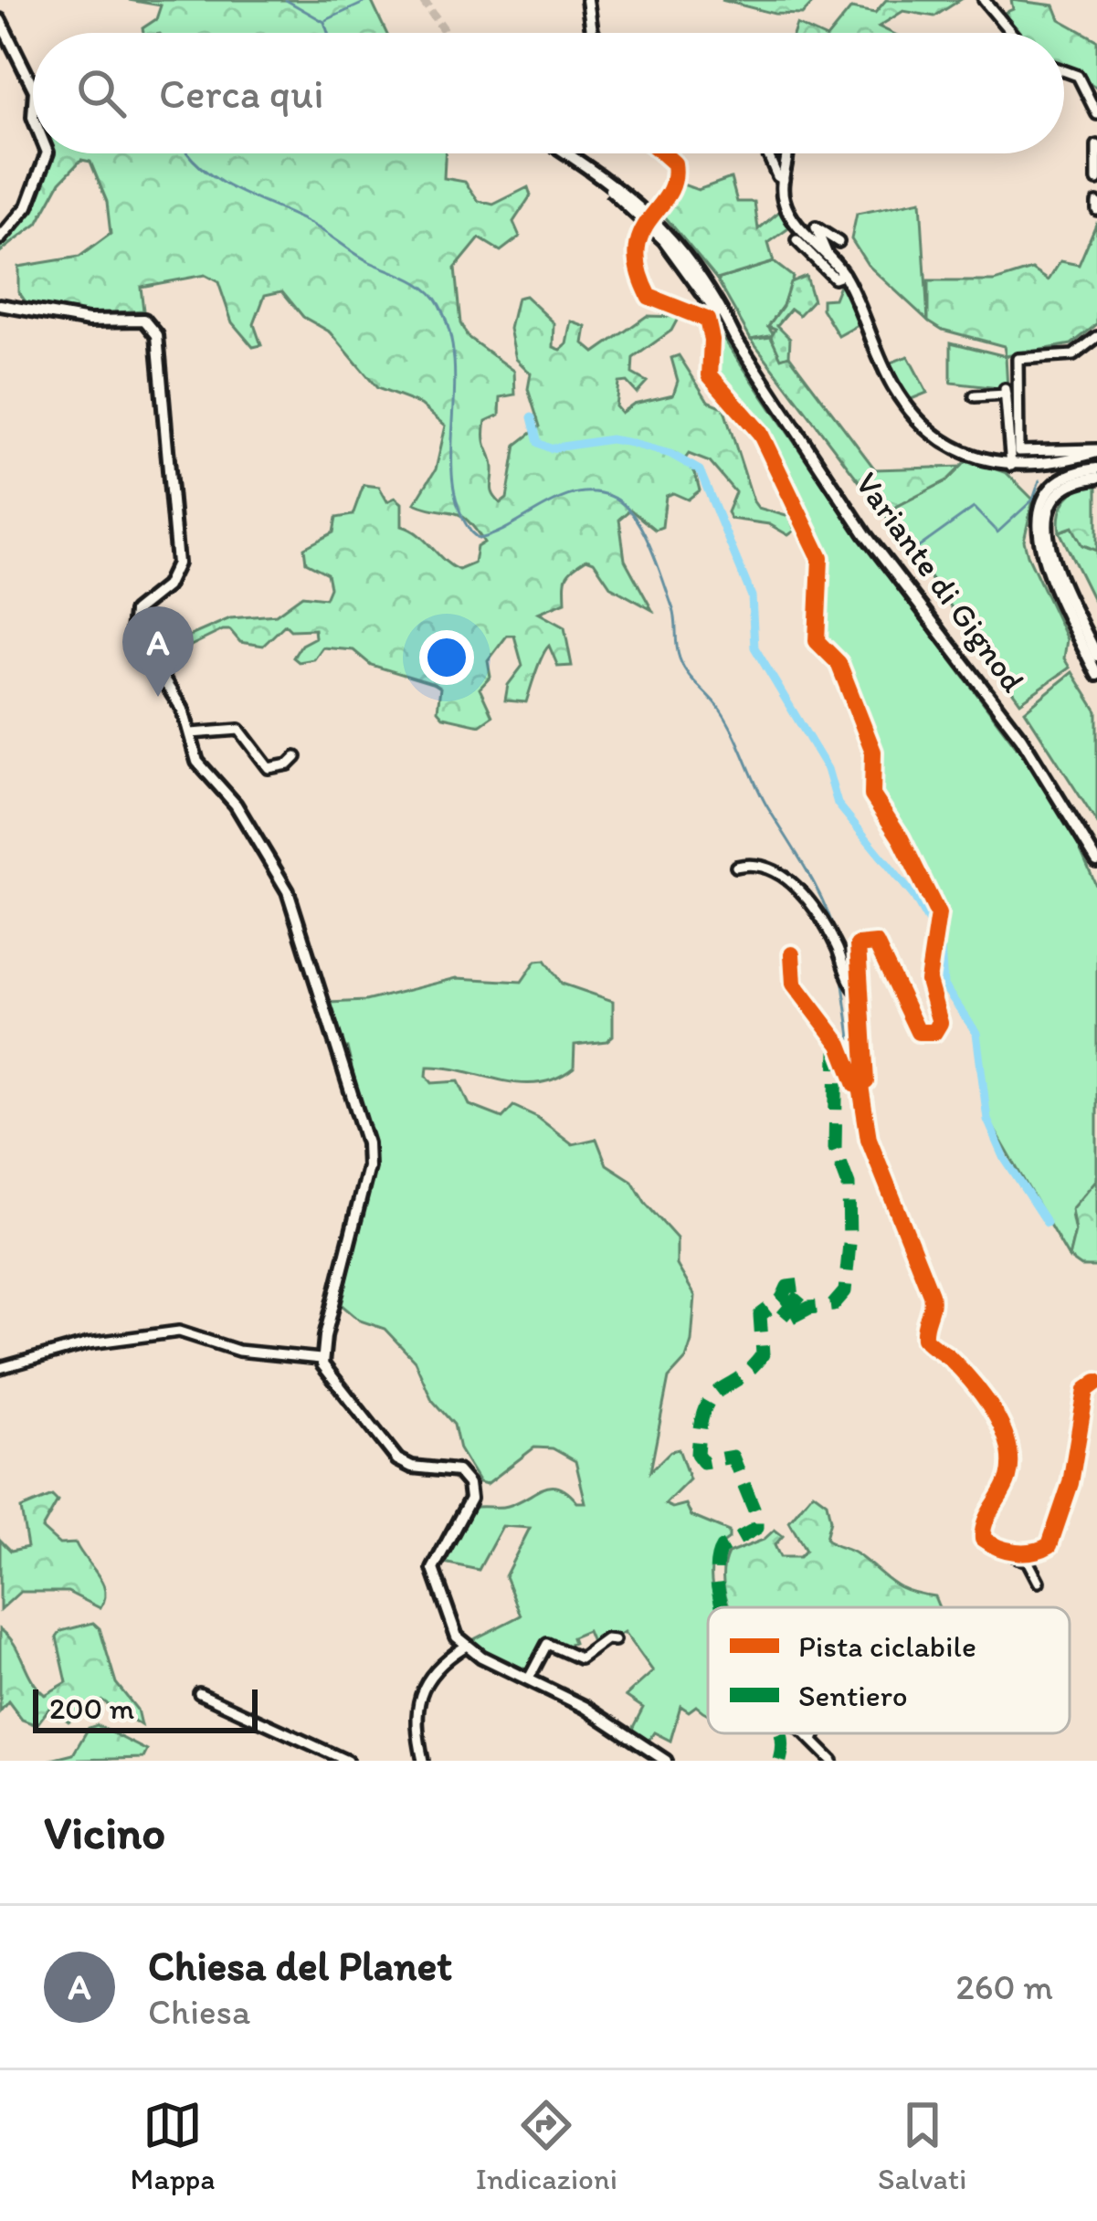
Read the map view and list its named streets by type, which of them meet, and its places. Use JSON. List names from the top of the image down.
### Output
{
  "streets": {
    "main road": ["Variante di Gignod"]
  },
  "legend": ["Pista ciclabile", "Sentiero"],
  "scale_bar": "200 m",
  "page": {
    "search": "Cerca qui",
    "pins": "A",
    "scale": "200 m",
    "heading": "Vicino",
    "list": [
      {
        "mark": "A",
        "name": "Chiesa del Planet",
        "note": "Chiesa",
        "value": "260 m"
      }
    ],
    "nav": ["Mappa", "Indicazioni", "Salvati"]
  }
}
